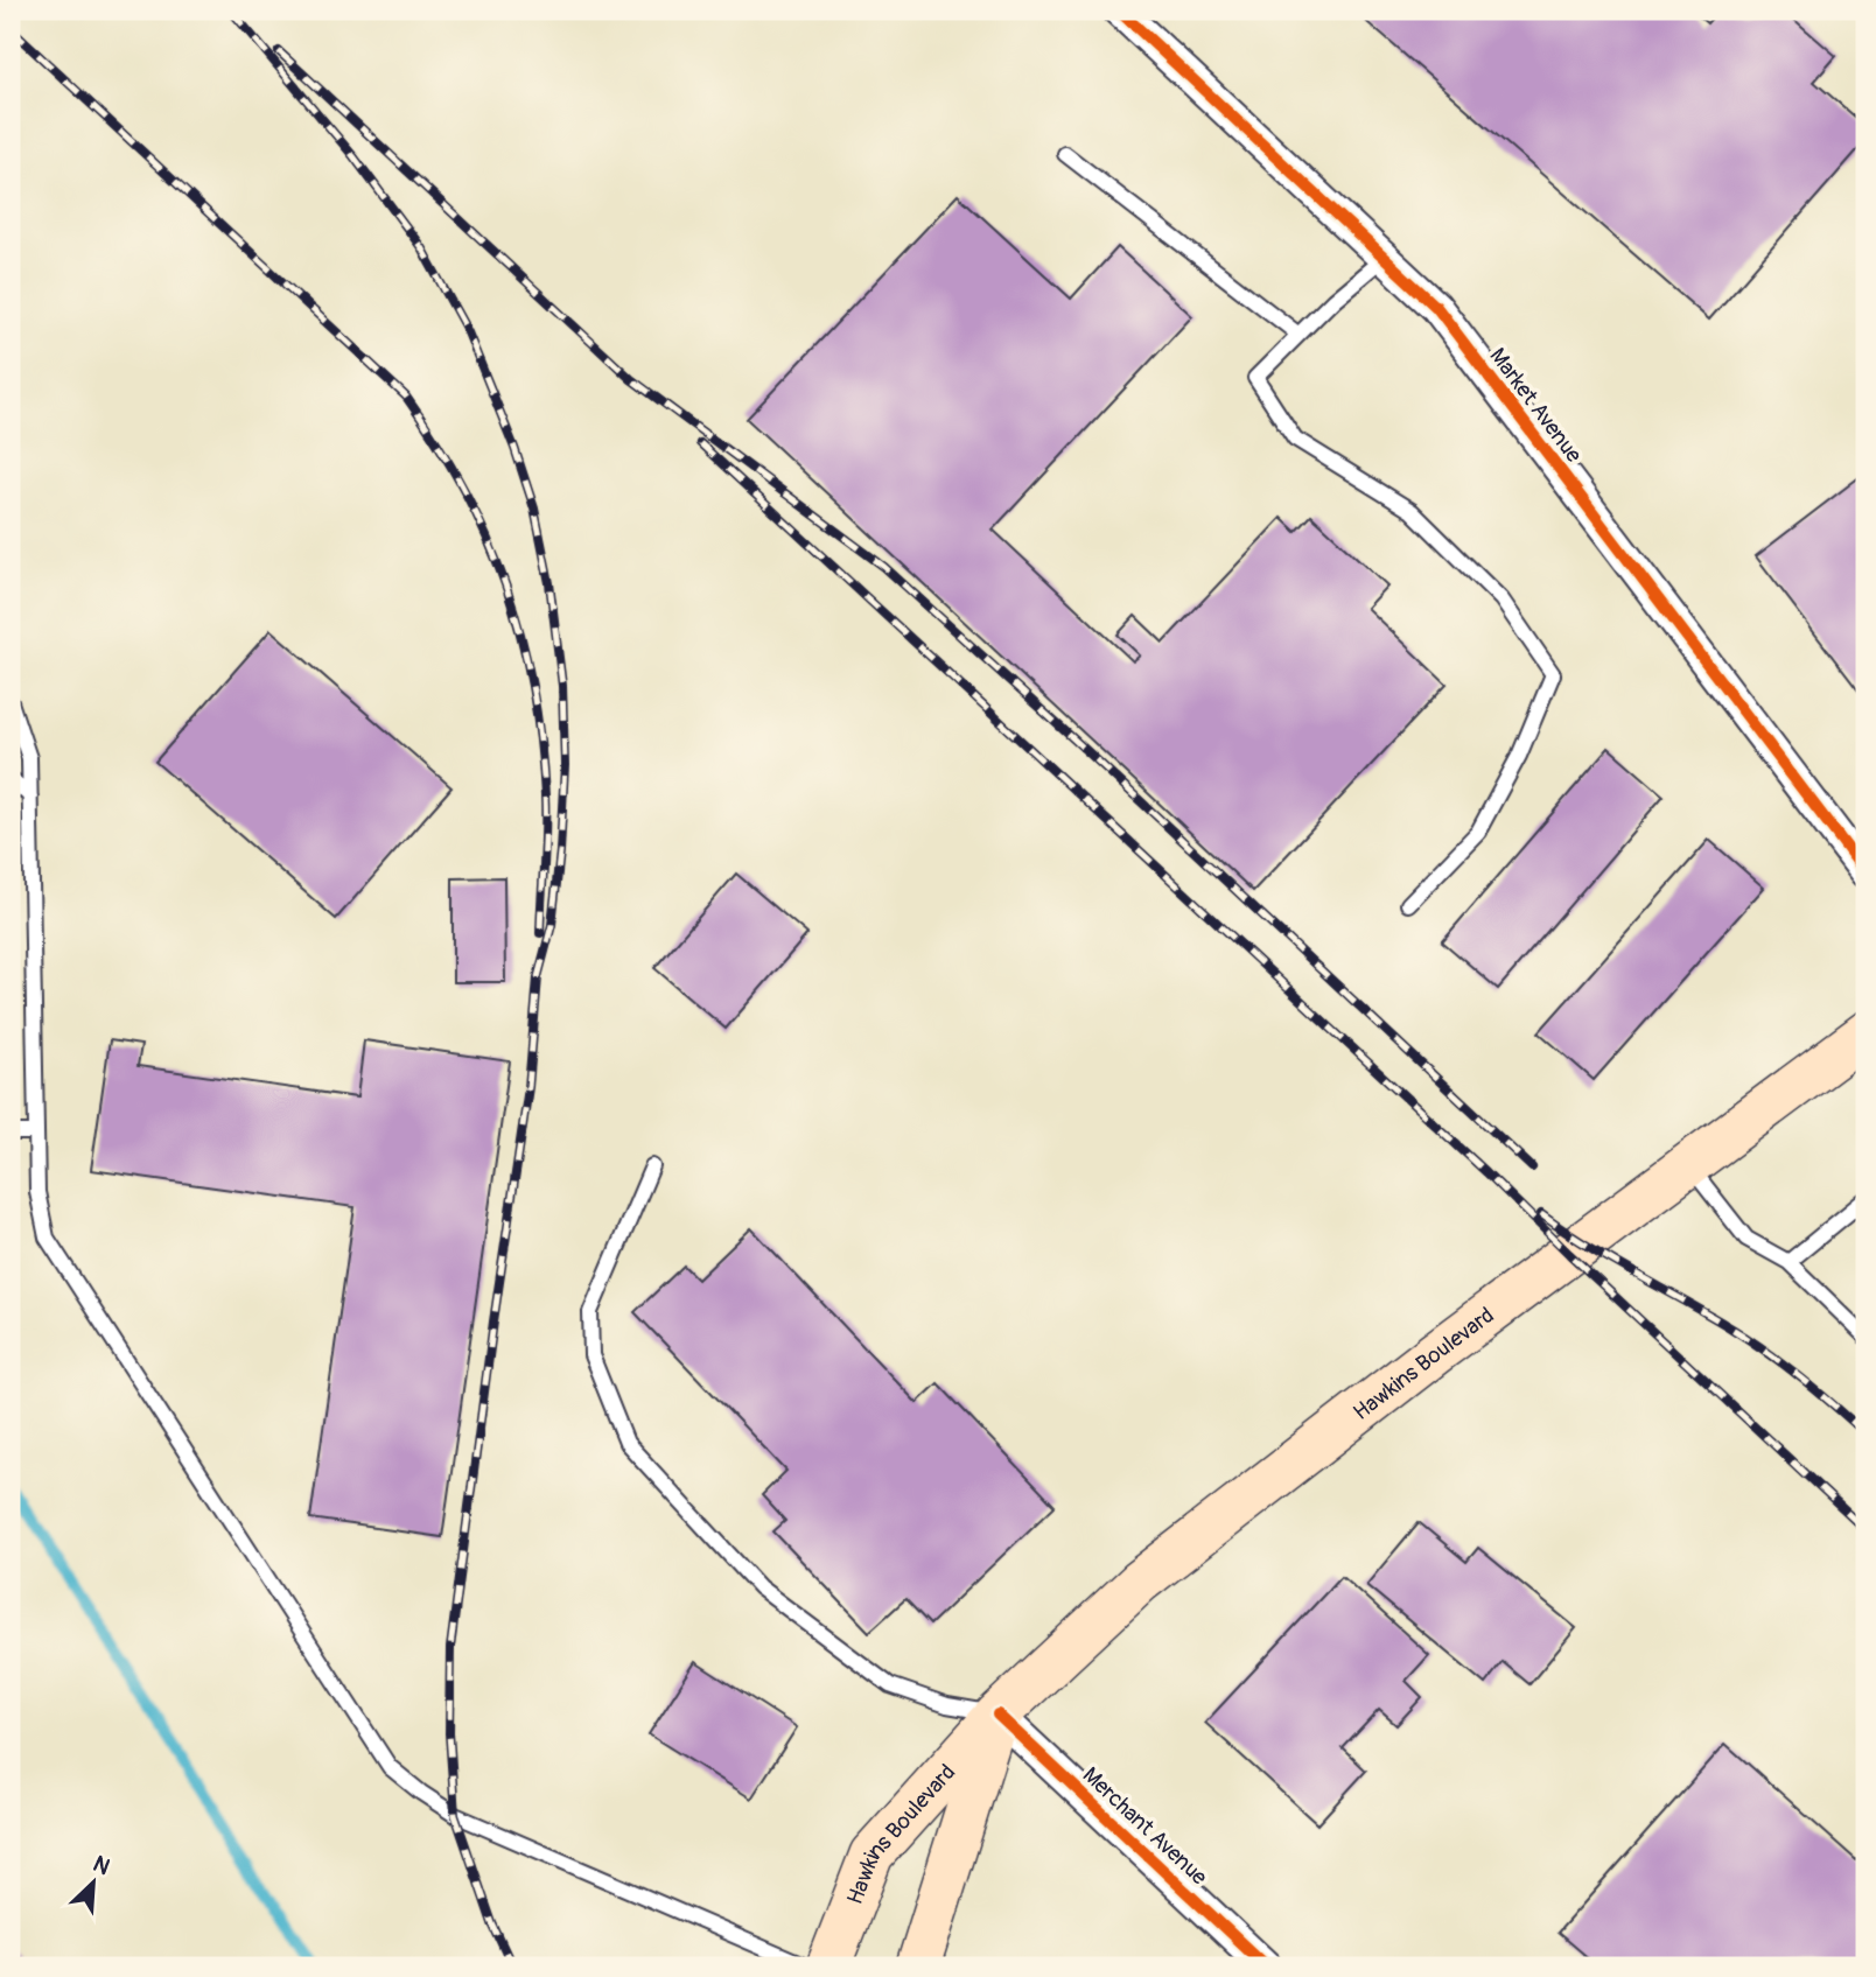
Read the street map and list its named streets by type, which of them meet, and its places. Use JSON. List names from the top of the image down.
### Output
{
  "streets": {
    "main road": ["Hawkins Boulevard"],
    "street": ["Market Avenue", "Merchant Avenue"]
  },
  "crossings": [
    ["Hawkins Boulevard", "Merchant Avenue"]
  ],
  "north": "top right"
}
